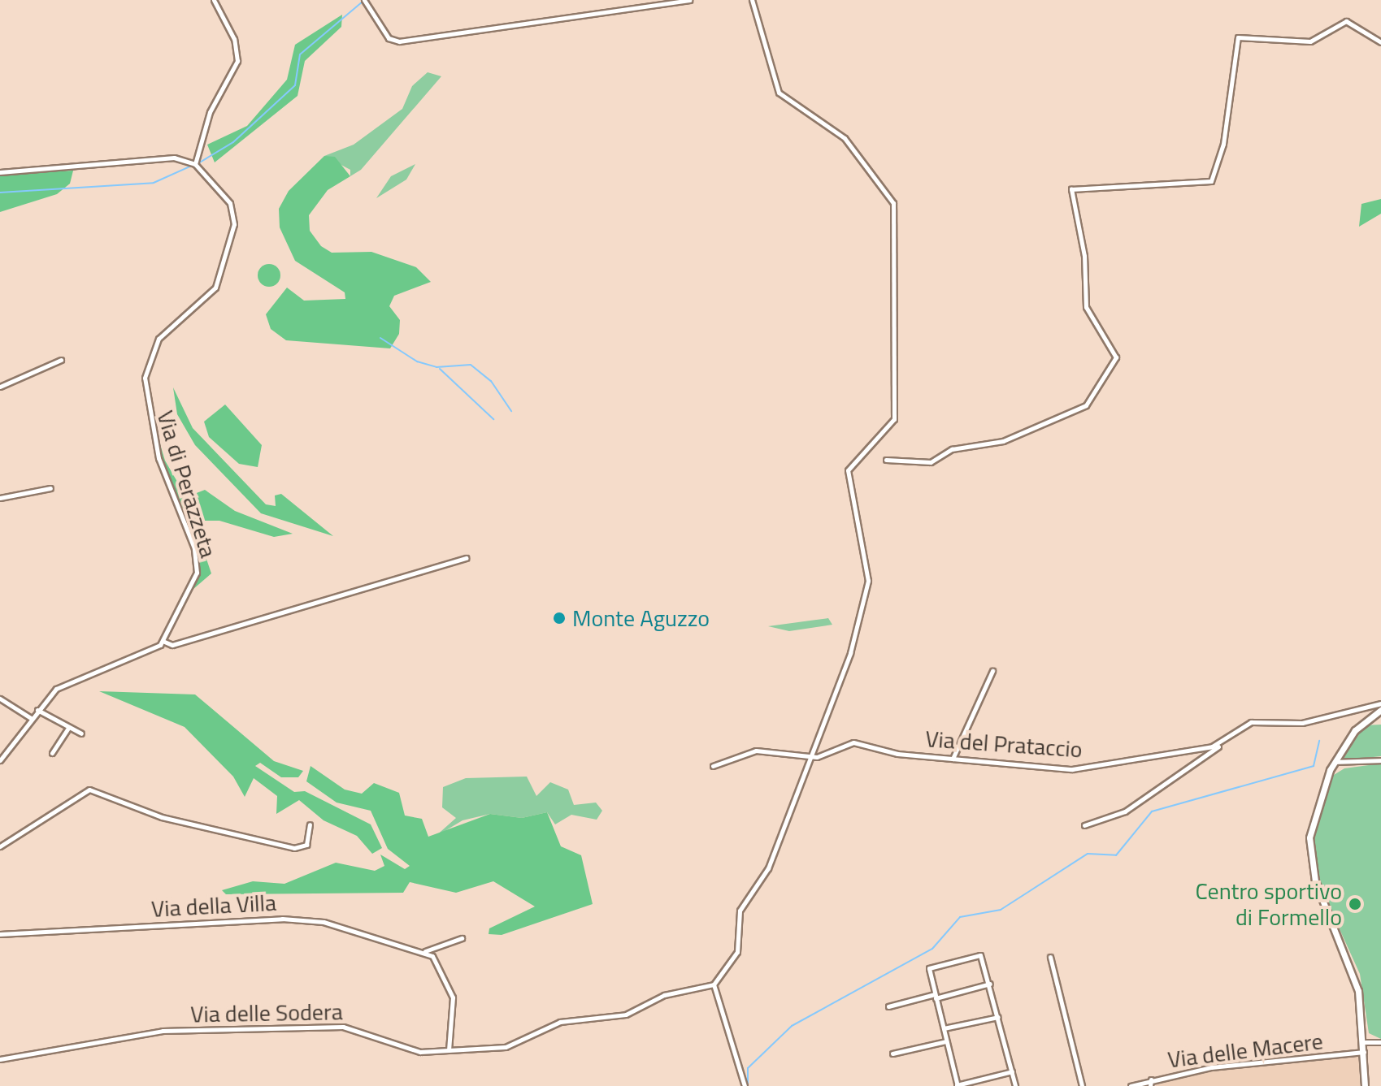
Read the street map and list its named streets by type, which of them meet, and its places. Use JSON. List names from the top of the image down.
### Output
{
  "streets": {
    "street": [
      "Via di Perazzeta",
      "Via del Prataccio",
      "Via della Villa",
      "Via delle Sodera",
      "Via delle Macere"
    ]
  },
  "places": ["Monte Aguzzo", "Centro sportivo di Formello"]
}
